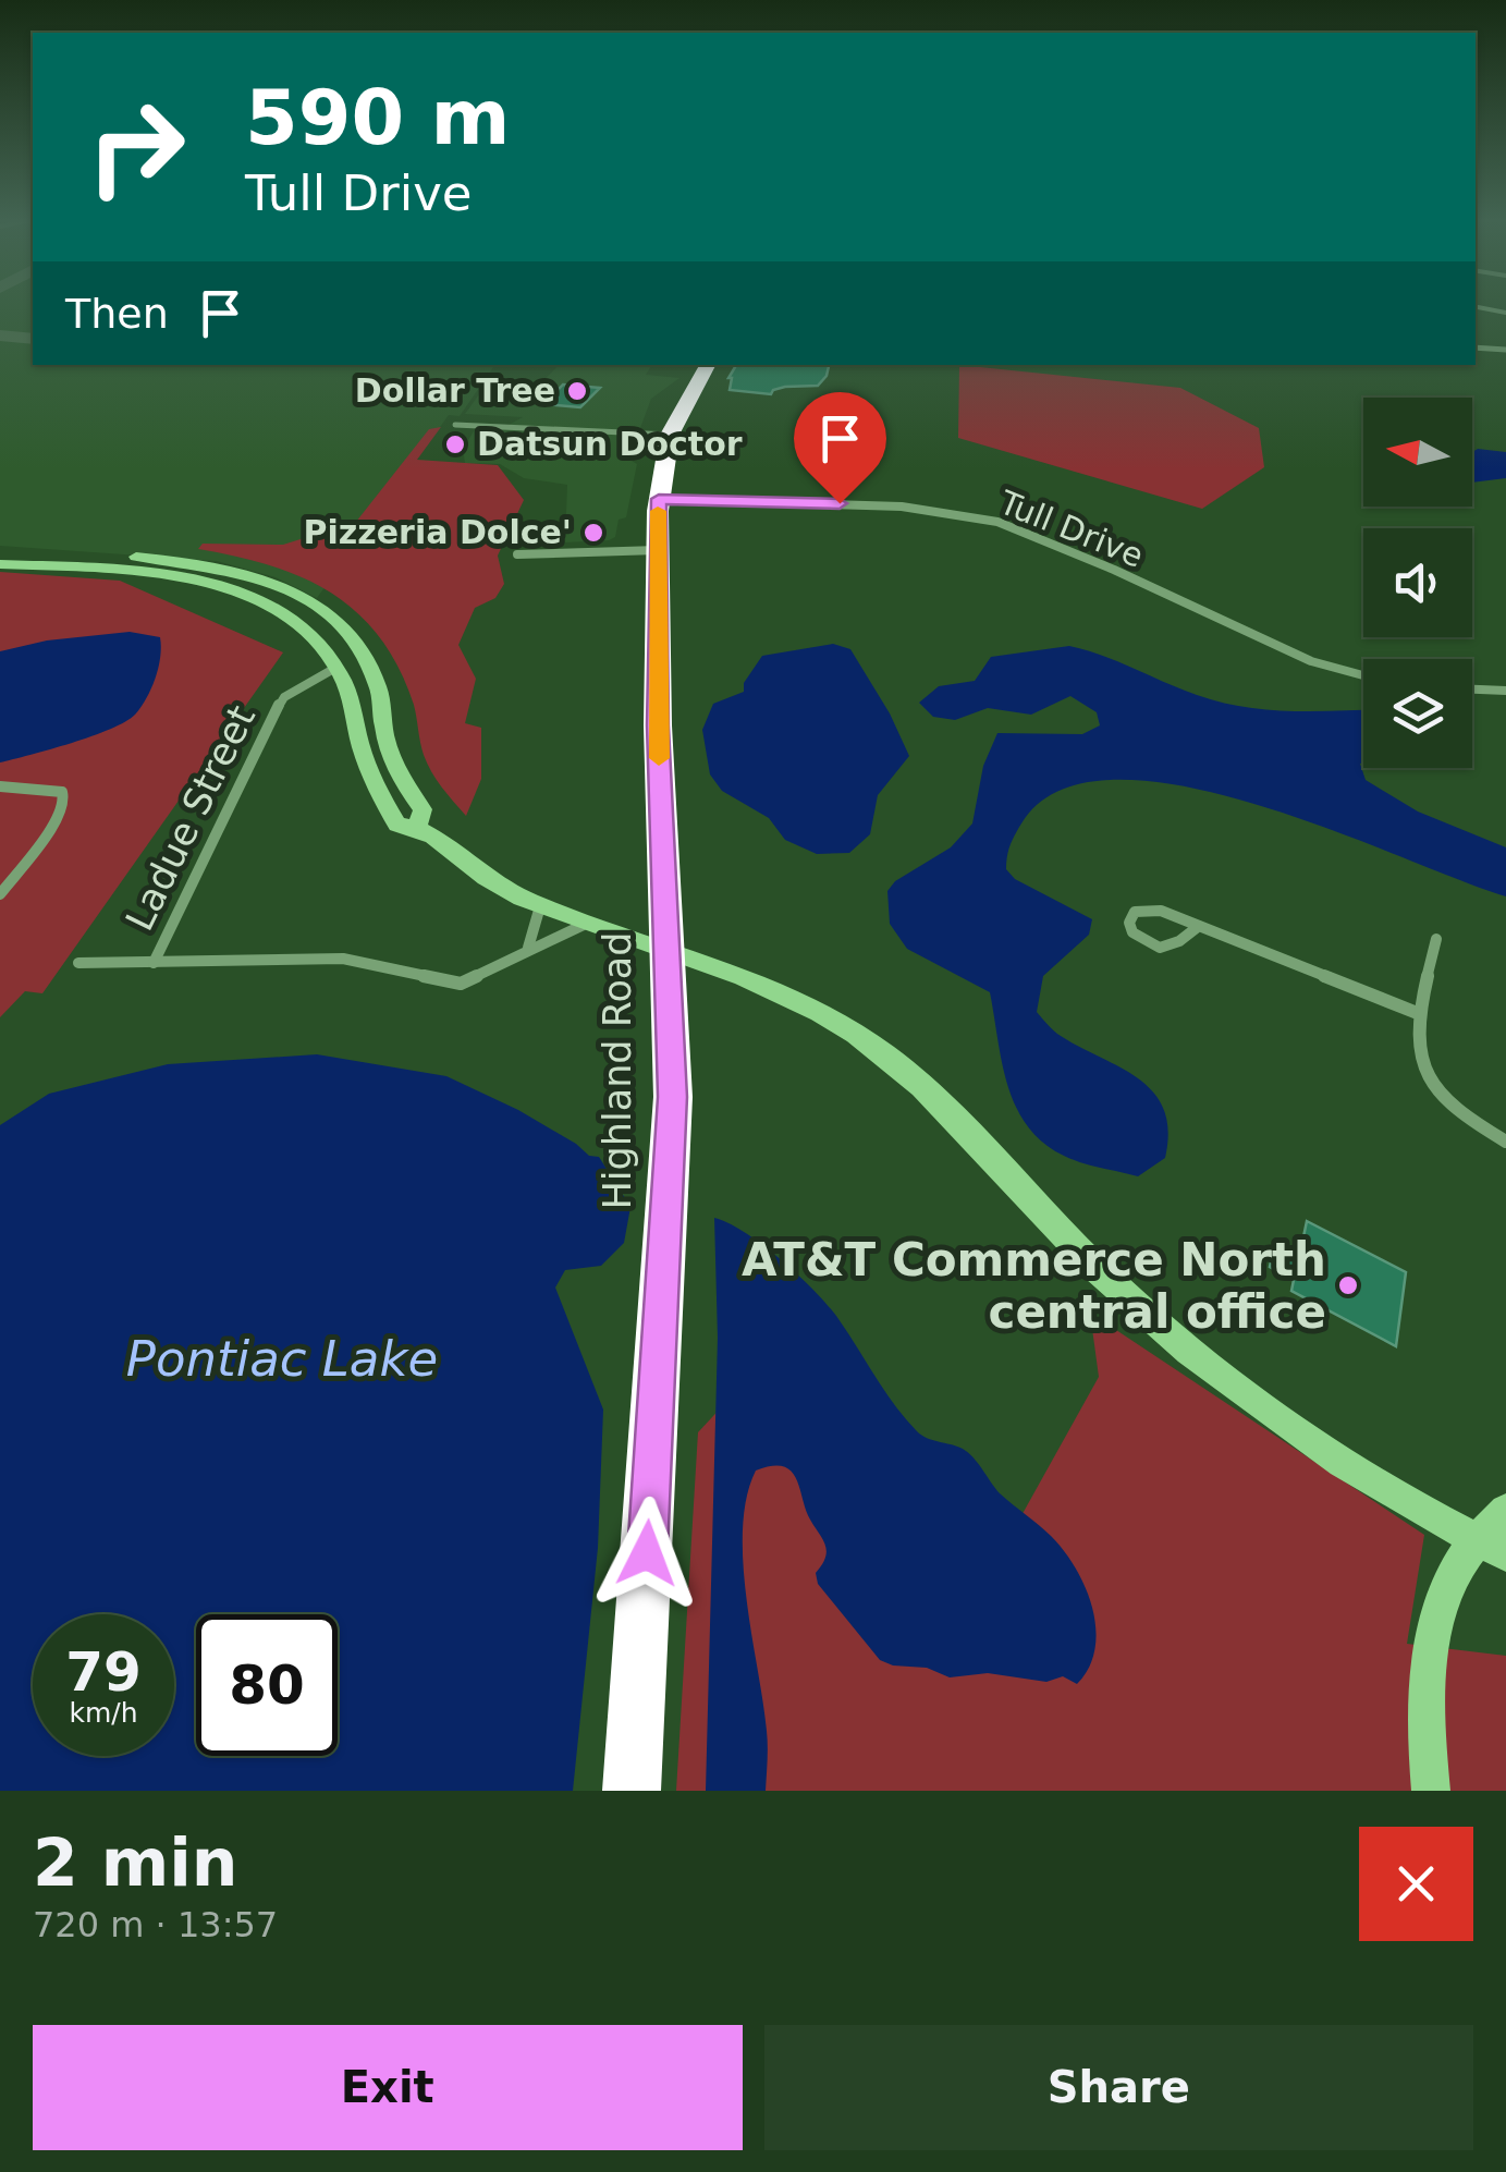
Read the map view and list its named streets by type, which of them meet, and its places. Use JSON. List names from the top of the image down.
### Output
{
  "streets": {
    "highway": ["Highland Road"],
    "street": ["Tull Drive", "Ladue Street"]
  },
  "crossings": [
    ["Tull Drive", "Highland Road"]
  ],
  "water": ["Pontiac Lake"],
  "places": [
    "Dollar Tree",
    "Datsun Doctor",
    "Pizzeria Dolce'",
    "AT&T Commerce North central office"
  ],
  "north": "left",
  "page": {
    "turn": ["590 m", "Tull Drive"],
    "then": "Then",
    "speed": "79 km/h",
    "limit": "80",
    "heading": ["2 min", "720 m · 13:57"],
    "buttons": ["Exit", "Share"]
  }
}
